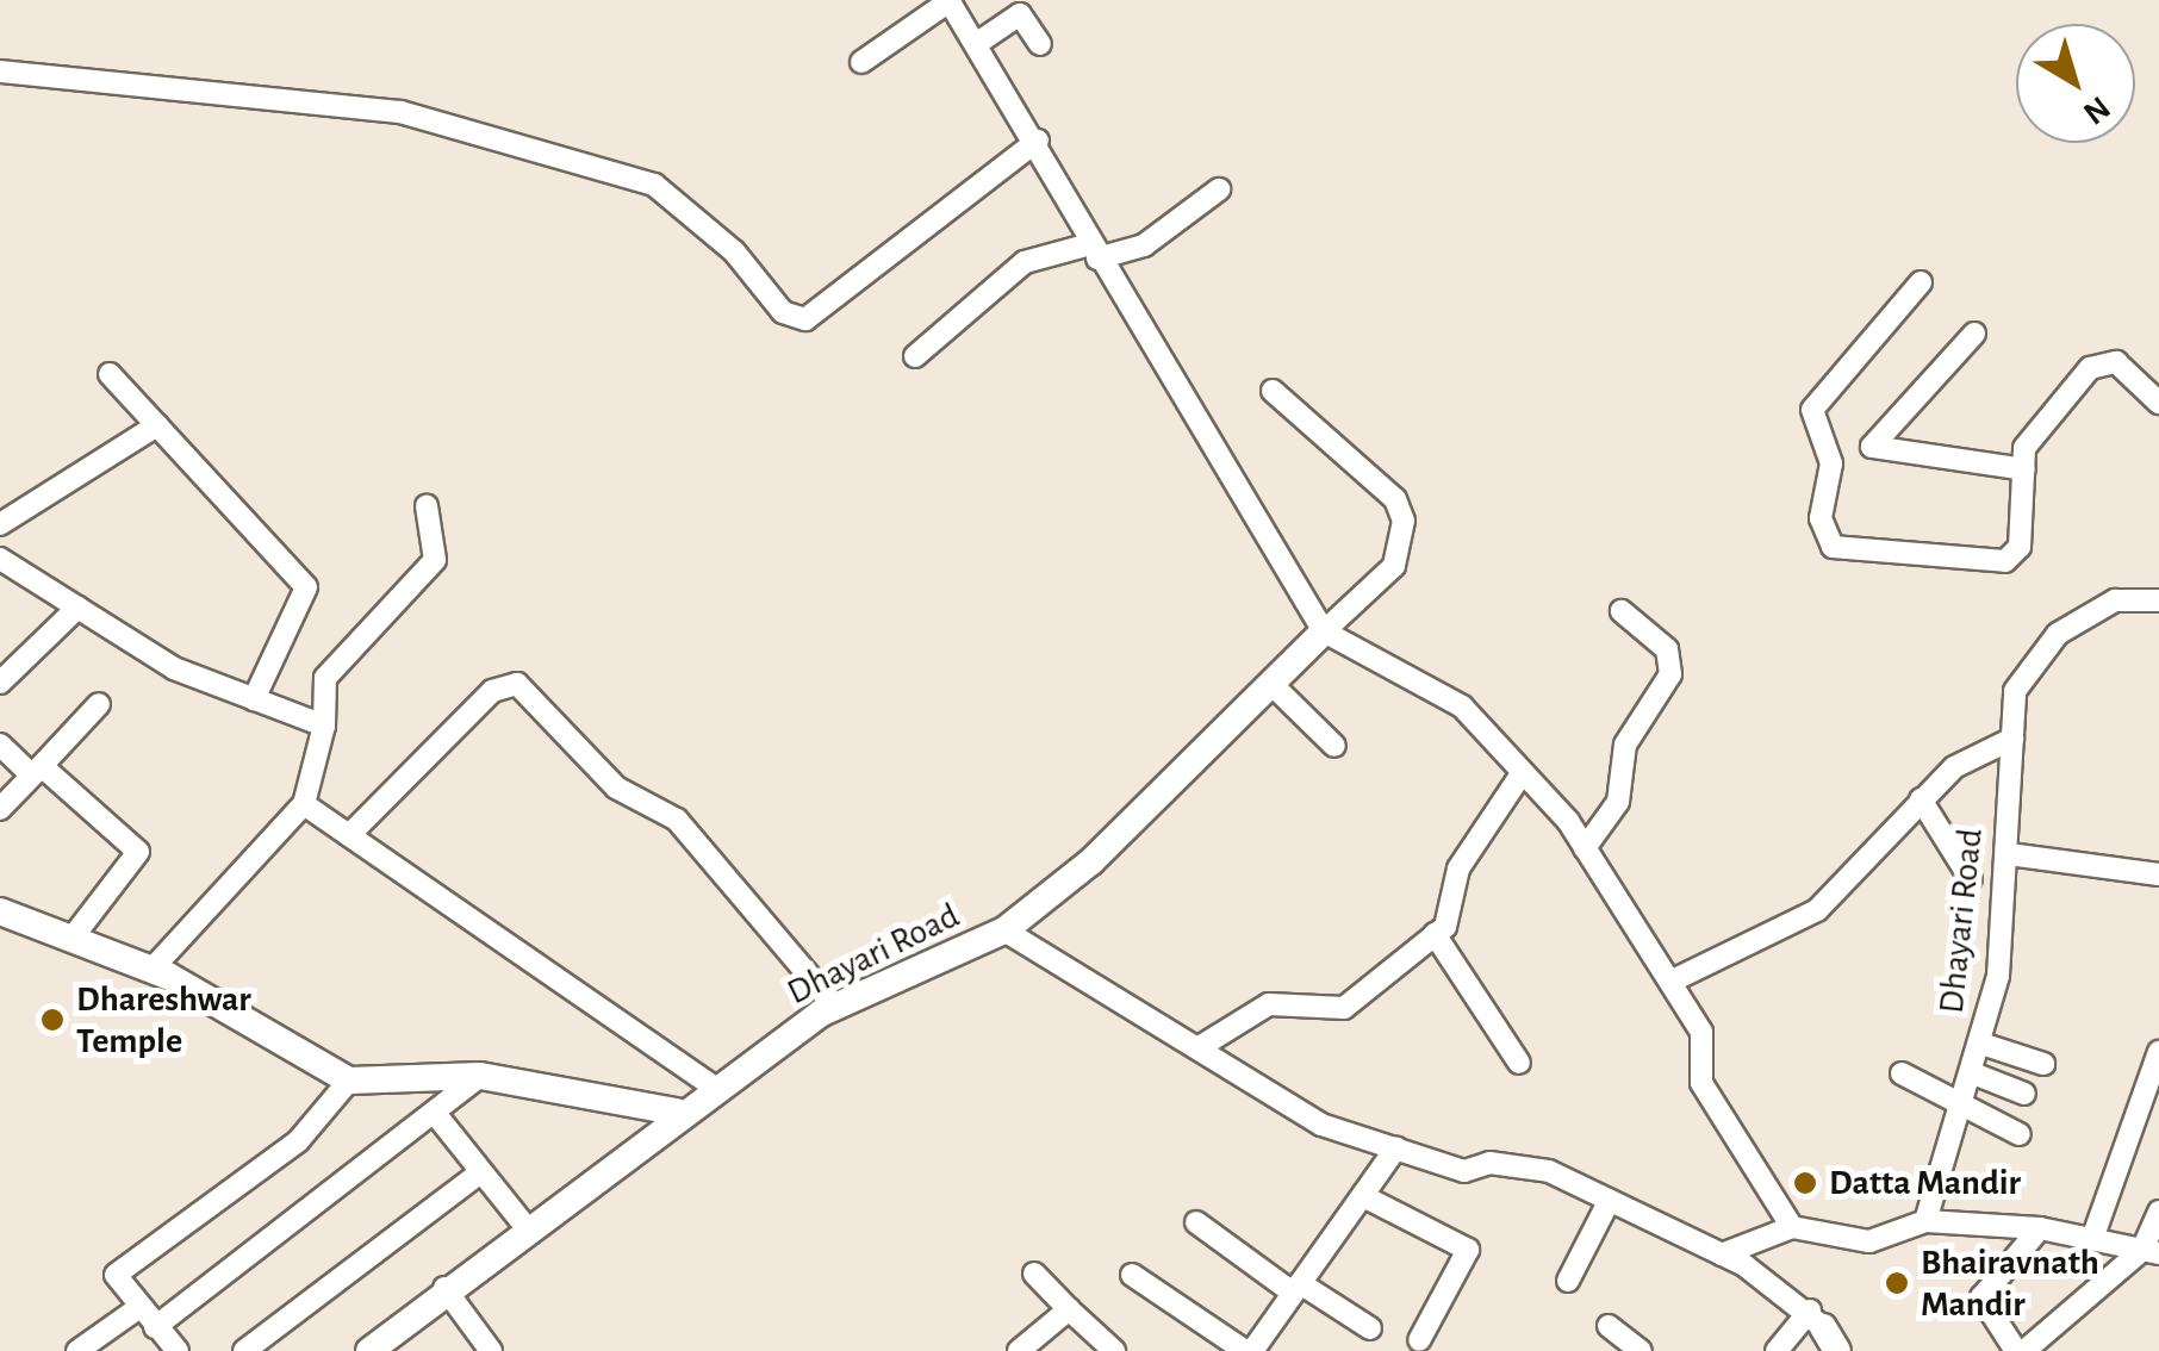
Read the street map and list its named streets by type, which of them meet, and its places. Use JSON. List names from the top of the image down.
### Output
{
  "streets": {
    "street": ["Dhayari Road"]
  },
  "places": ["Dhareshwar Temple", "Datta Mandir", "Bhairavnath Mandir"],
  "north": "bottom right"
}
